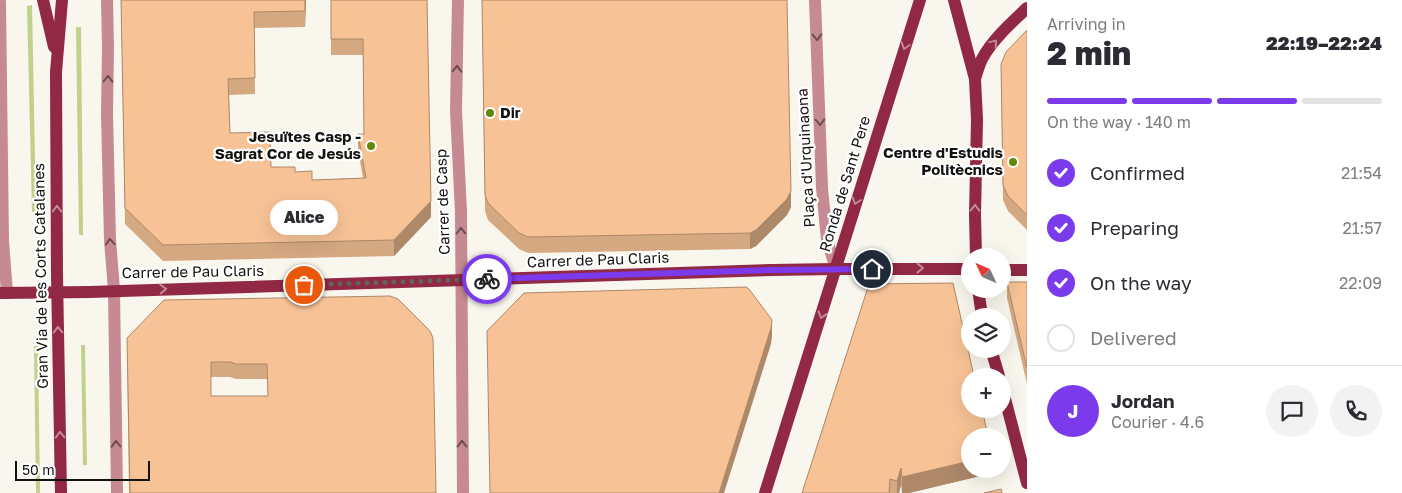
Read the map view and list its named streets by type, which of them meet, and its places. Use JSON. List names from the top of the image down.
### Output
{
  "streets": {
    "main road": ["Ronda de Sant Pere", "Carrer de Pau Claris", "Gran Via de les Corts Catalanes"],
    "street": ["Plaça d'Urquinaona", "Carrer de Casp"]
  },
  "crossings": [
    ["Plaça d'Urquinaona", "Ronda de Sant Pere"],
    ["Plaça d'Urquinaona", "Carrer de Pau Claris"],
    ["Ronda de Sant Pere", "Carrer de Pau Claris"],
    ["Carrer de Casp", "Carrer de Pau Claris"],
    ["Carrer de Pau Claris", "Gran Via de les Corts Catalanes"]
  ],
  "one_way": [
    "Plaça d'Urquinaona",
    "Carrer de Casp",
    "Carrer de Pau Claris",
    "Gran Via de les Corts Catalanes"
  ],
  "places": [
    "Dir",
    "Jesuïtes Casp - Sagrat Cor de Jesús",
    "Centre d'Estudis Politècnics",
    "Alice"
  ],
  "scale_bar": "50 m",
  "north": "top left",
  "page": {
    "heading": ["2 min", "Arriving in", "22:19–22:24"],
    "panel": ["Jordan", "Courier · 4.6"],
    "bar": "On the way · 140 m",
    "list": [
      ["Confirmed", "21:54"],
      ["Preparing", "21:57"],
      ["On the way", "22:09"],
      "Delivered"
    ],
    "bubble": "Alice",
    "map_buttons": ["+", "−"],
    "round": "J",
    "scale": "50 m"
  }
}
